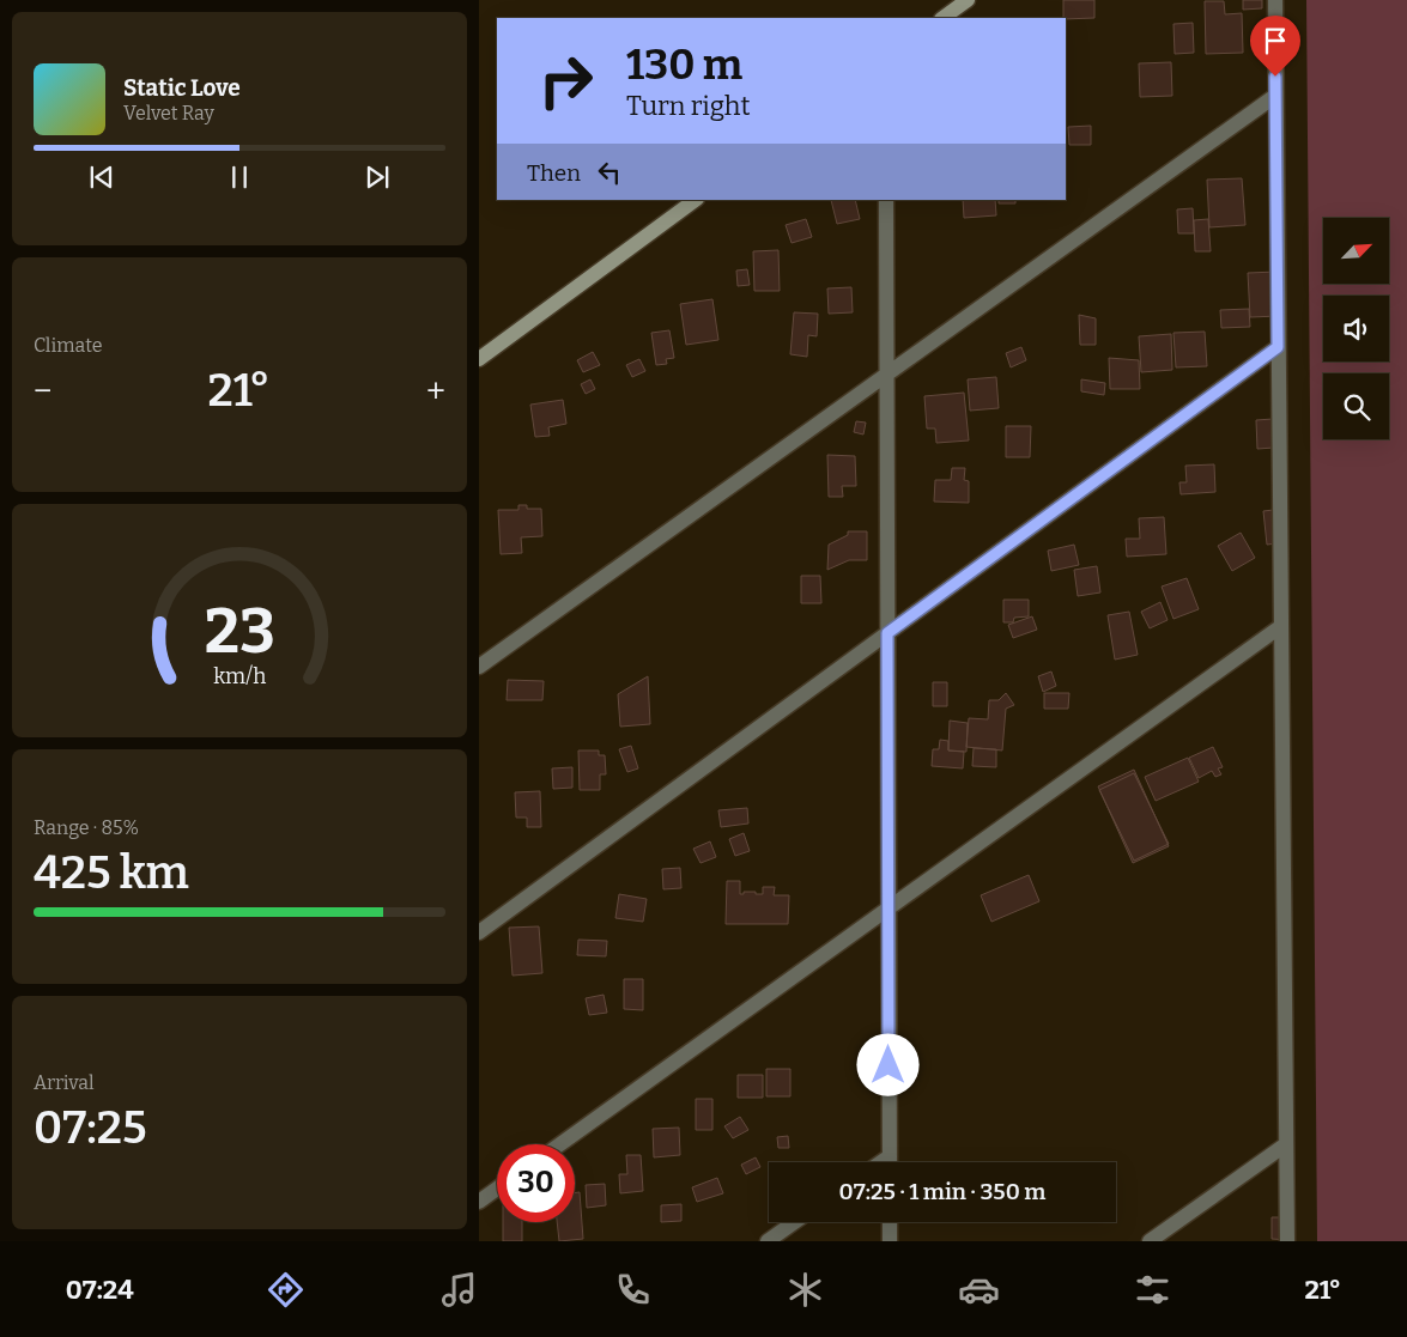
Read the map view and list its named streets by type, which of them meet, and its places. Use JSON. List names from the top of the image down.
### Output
{
  "north": "top right",
  "page": {
    "turn": ["130 m", "Turn right"],
    "song": ["Static Love", "Velvet Ray"],
    "then": "Then",
    "tile": [
      "Climate",
      ["Range · 85%", "425 km"],
      ["Arrival", "07:25"]
    ],
    "heat": ["−", "21°", "+"],
    "limit": "30",
    "trip": "07:25 · 1 min · 350 m",
    "tabs": ["07:24", "21°"],
    "gauge": ["23", "km/h"]
  }
}
